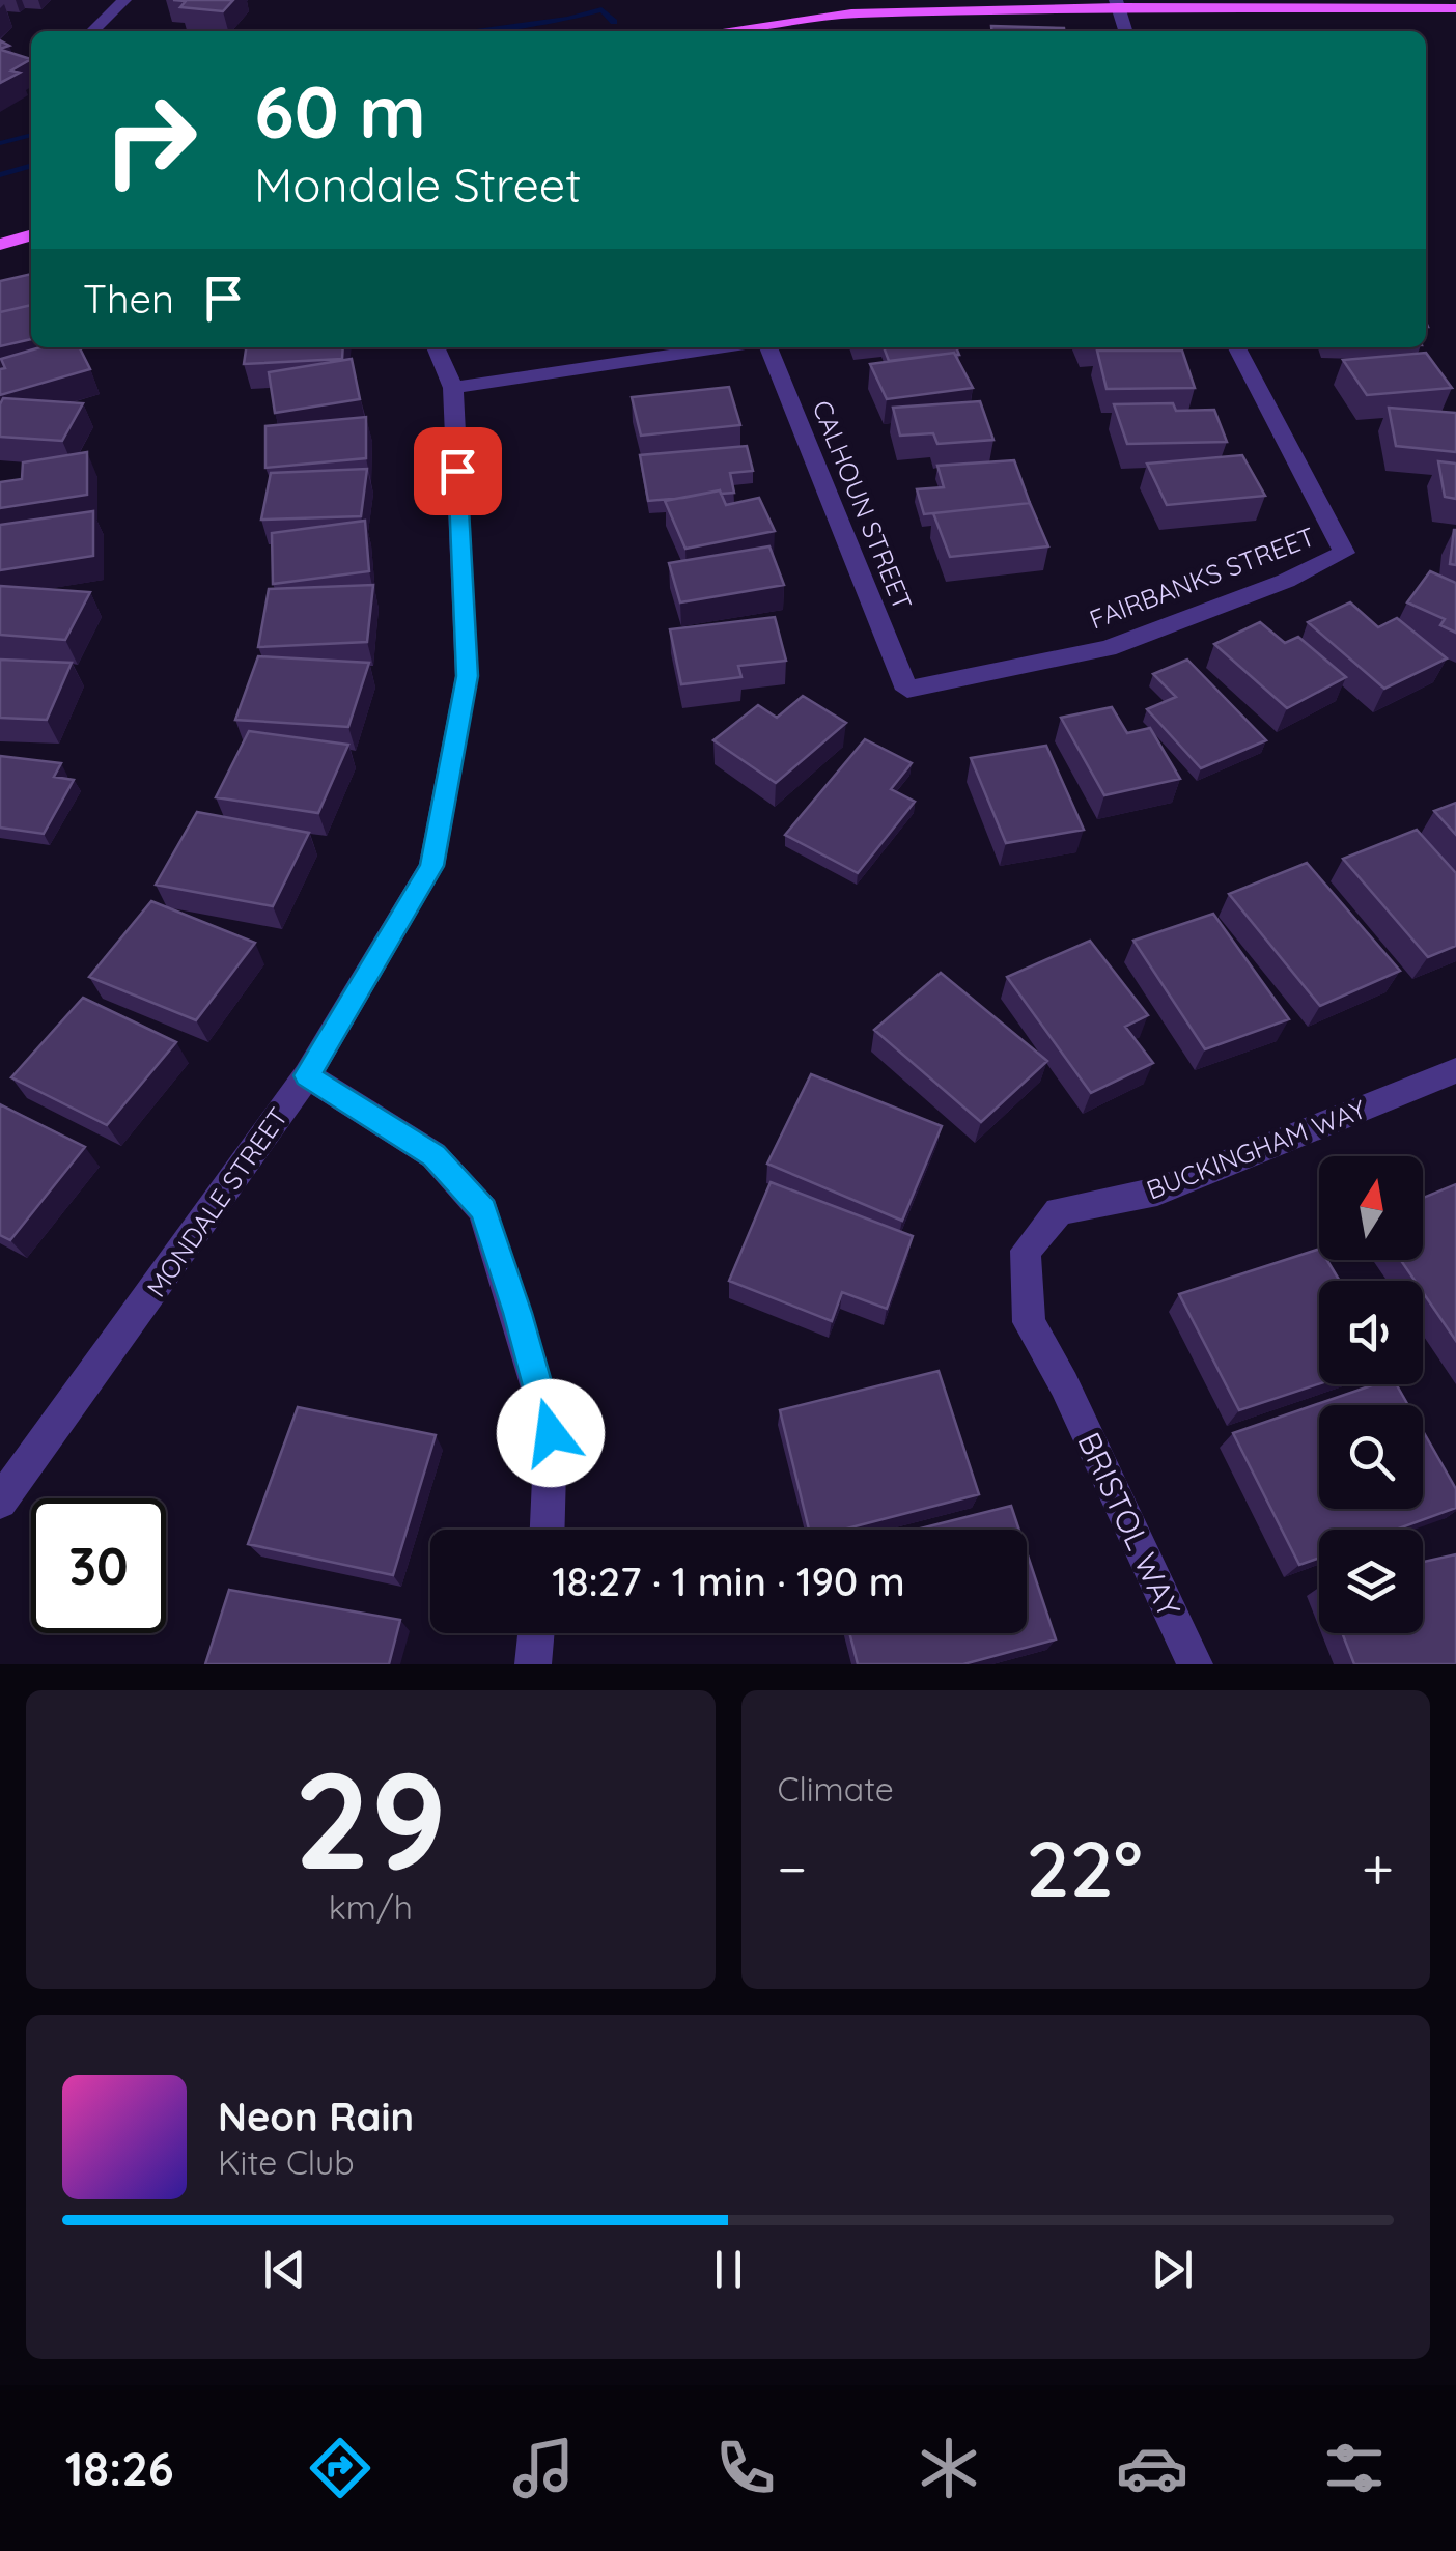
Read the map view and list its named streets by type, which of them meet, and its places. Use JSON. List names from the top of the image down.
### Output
{
  "streets": {
    "street": [
      "CALHOUN STREET",
      "FAIRBANKS STREET",
      "BUCKINGHAM WAY",
      "MONDALE STREET",
      "BRISTOL WAY"
    ]
  },
  "crossings": [
    ["CALHOUN STREET", "FAIRBANKS STREET"],
    ["BUCKINGHAM WAY", "BRISTOL WAY"]
  ],
  "north": "top",
  "page": {
    "turn": ["60 m", "Mondale Street"],
    "then": "Then",
    "limit": "30",
    "trip": "18:27 · 1 min · 190 m",
    "tile": [
      ["29", "km/h"],
      "Climate"
    ],
    "heat": ["−", "22°", "+"],
    "song": ["Neon Rain", "Kite Club"],
    "tabs": "18:26"
  }
}
